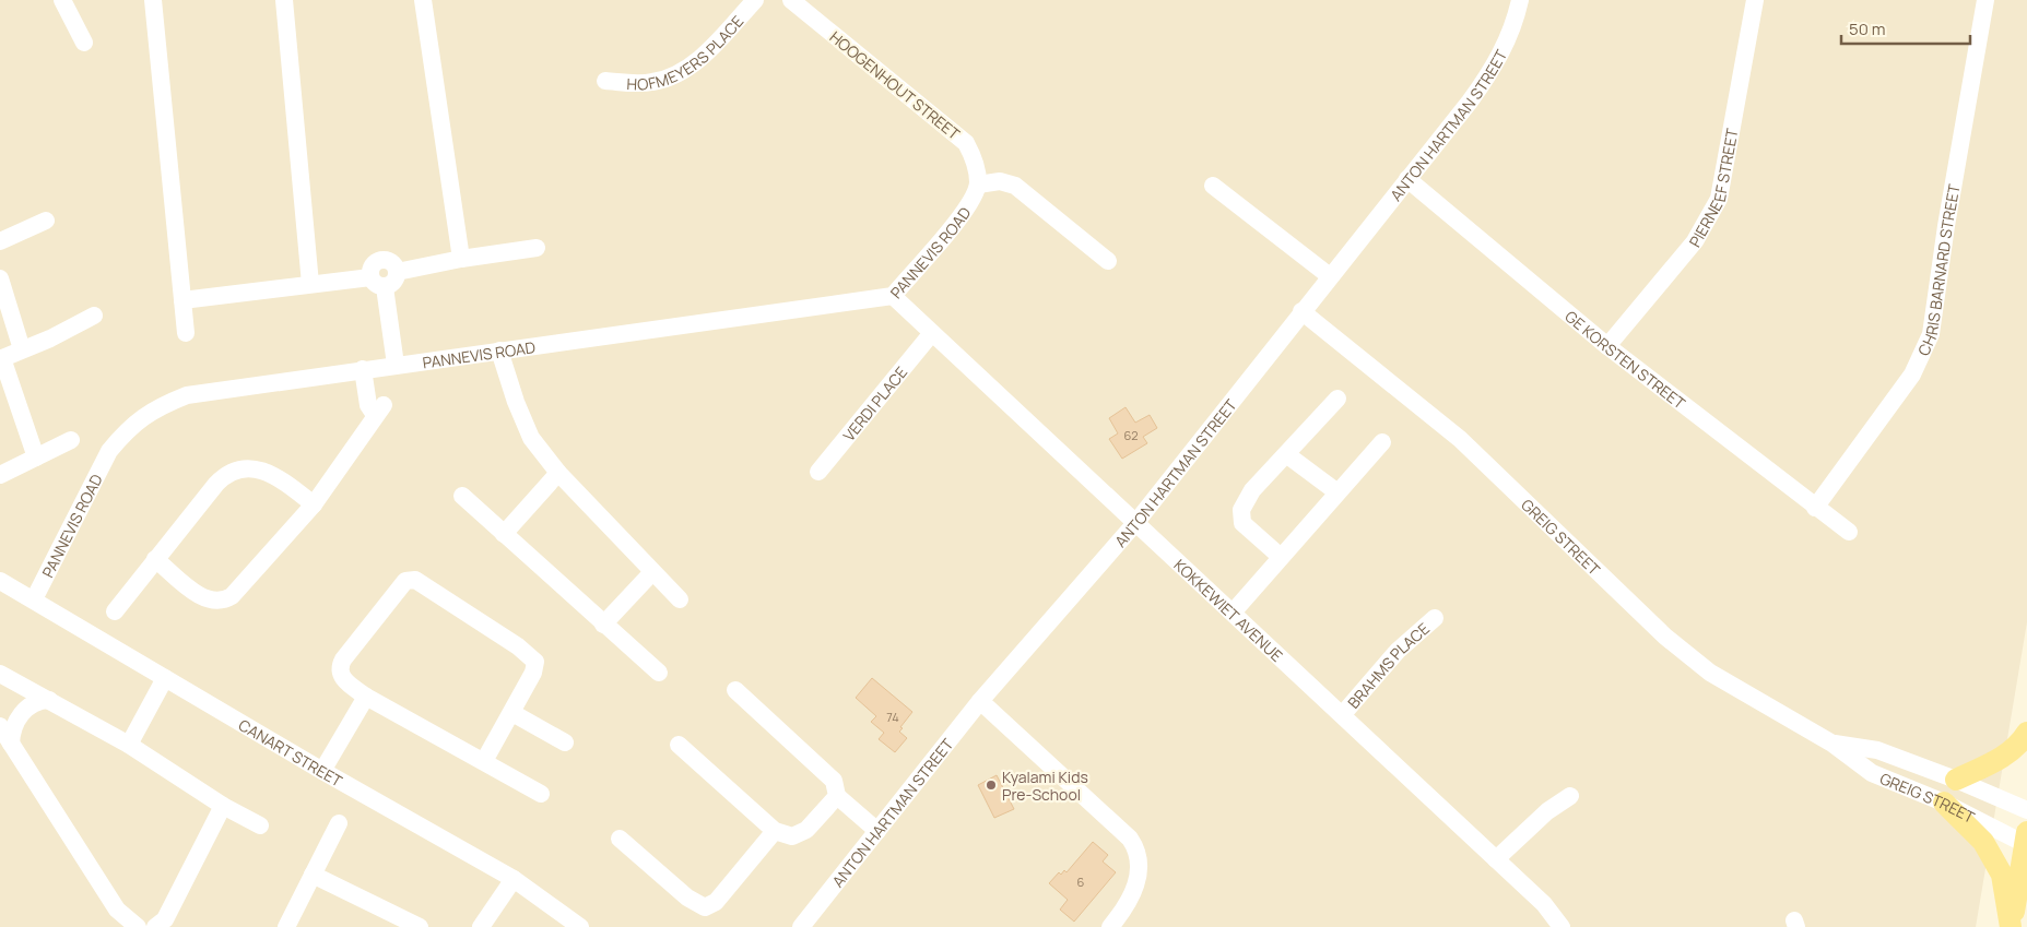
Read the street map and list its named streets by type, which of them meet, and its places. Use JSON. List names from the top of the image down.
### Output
{
  "streets": {
    "street": [
      "HOFMEYERS PLACE",
      "HOOGENHOUT STREET",
      "ANTON HARTMAN STREET",
      "PIERNEEF STREET",
      "PANNEVIS ROAD",
      "CHRIS BARNARD STREET",
      "GE KORSTEN STREET",
      "VERDI PLACE",
      "GREIG STREET",
      "KOKKEWIET AVENUE",
      "BRAHMS PLACE",
      "CANART STREET"
    ]
  },
  "crossings": [
    ["HOOGENHOUT STREET", "PANNEVIS ROAD"],
    ["ANTON HARTMAN STREET", "GE KORSTEN STREET"],
    ["ANTON HARTMAN STREET", "GREIG STREET"],
    ["ANTON HARTMAN STREET", "KOKKEWIET AVENUE"],
    ["PIERNEEF STREET", "GE KORSTEN STREET"],
    ["PANNEVIS ROAD", "KOKKEWIET AVENUE"],
    ["PANNEVIS ROAD", "CANART STREET"],
    ["CHRIS BARNARD STREET", "GE KORSTEN STREET"],
    ["VERDI PLACE", "KOKKEWIET AVENUE"],
    ["KOKKEWIET AVENUE", "BRAHMS PLACE"]
  ],
  "places": ["Kyalami Kids Pre-School"],
  "house_numbers": ["62", "74", "6"],
  "scale_bar": "50 m"
}
